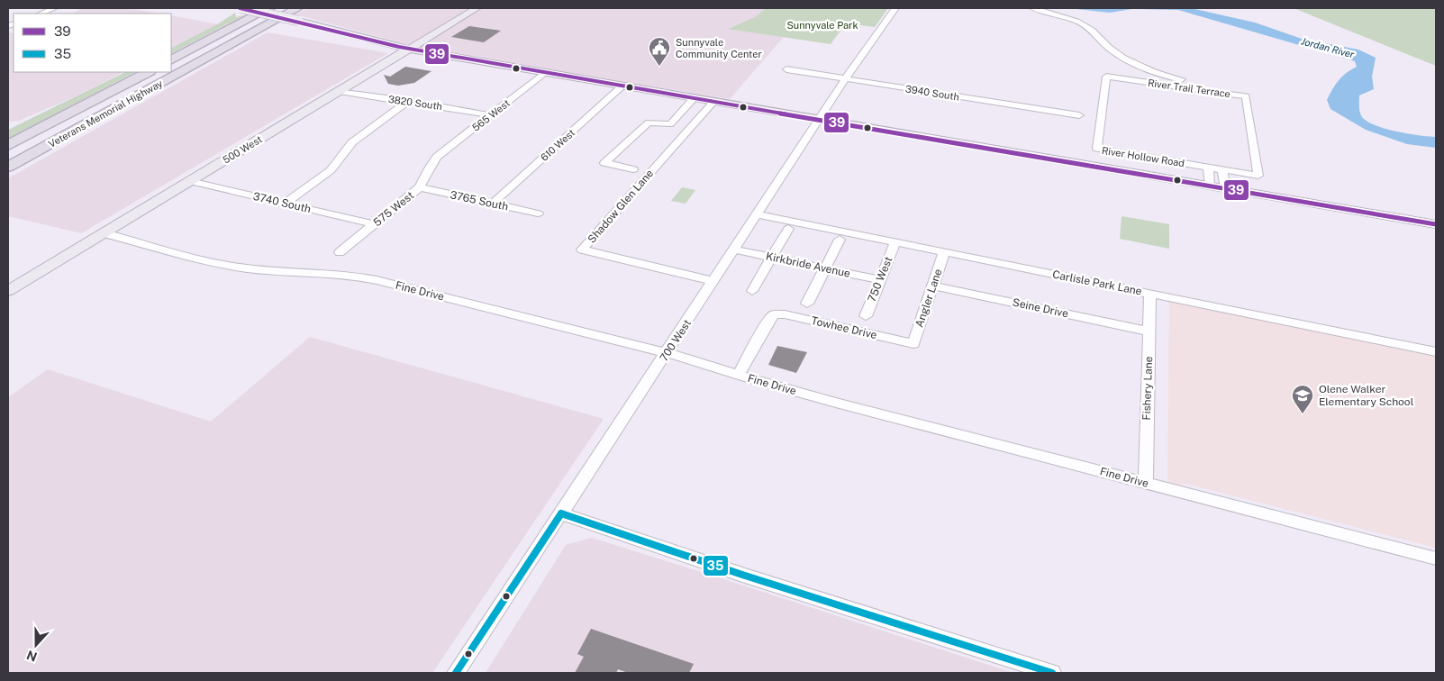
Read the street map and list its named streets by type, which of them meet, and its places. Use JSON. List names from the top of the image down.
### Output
{
  "streets": {
    "highway": ["Veterans Memorial Highway"],
    "main road": ["500 West"],
    "street": [
      "River Trail Terrace",
      "3940 South",
      "3820 South",
      "565 West",
      "610 West",
      "River Hollow Road",
      "3765 South",
      "3740 South",
      "Shadow Glen Lane",
      "575 West",
      "Kirkbride Avenue",
      "750 West",
      "Carlisle Park Lane",
      "Fine Drive",
      "Angler Lane",
      "Seine Drive",
      "Towhee Drive",
      "700 West",
      "Fishery Lane"
    ]
  },
  "crossings": [
    ["River Trail Terrace", "River Hollow Road"],
    ["3940 South", "700 West"],
    ["3820 South", "565 West"],
    ["3820 South", "500 West"],
    ["565 West", "575 West"],
    ["610 West", "3765 South"],
    ["500 West", "3740 South"],
    ["500 West", "Fine Drive"],
    ["3765 South", "575 West"],
    ["3740 South", "575 West"],
    ["Shadow Glen Lane", "700 West"],
    ["Kirkbride Avenue", "750 West"],
    ["Kirkbride Avenue", "700 West"],
    ["750 West", "Carlisle Park Lane"],
    ["Carlisle Park Lane", "Angler Lane"],
    ["Carlisle Park Lane", "700 West"],
    ["Carlisle Park Lane", "Fishery Lane"],
    ["Fine Drive", "Towhee Drive"],
    ["Fine Drive", "700 West"],
    ["Fine Drive", "Fishery Lane"],
    ["Angler Lane", "Seine Drive"],
    ["Angler Lane", "Towhee Drive"],
    ["Seine Drive", "Fishery Lane"]
  ],
  "water": ["Jordan River"],
  "parks": ["Sunnyvale Park"],
  "places": {
    "public building": ["Sunnyvale Community Center"],
    "school or university": ["Olene Walker Elementary School"]
  },
  "lines": ["transit line 39", "transit line 35"],
  "legend": ["39", "35"],
  "north": "bottom"
}
